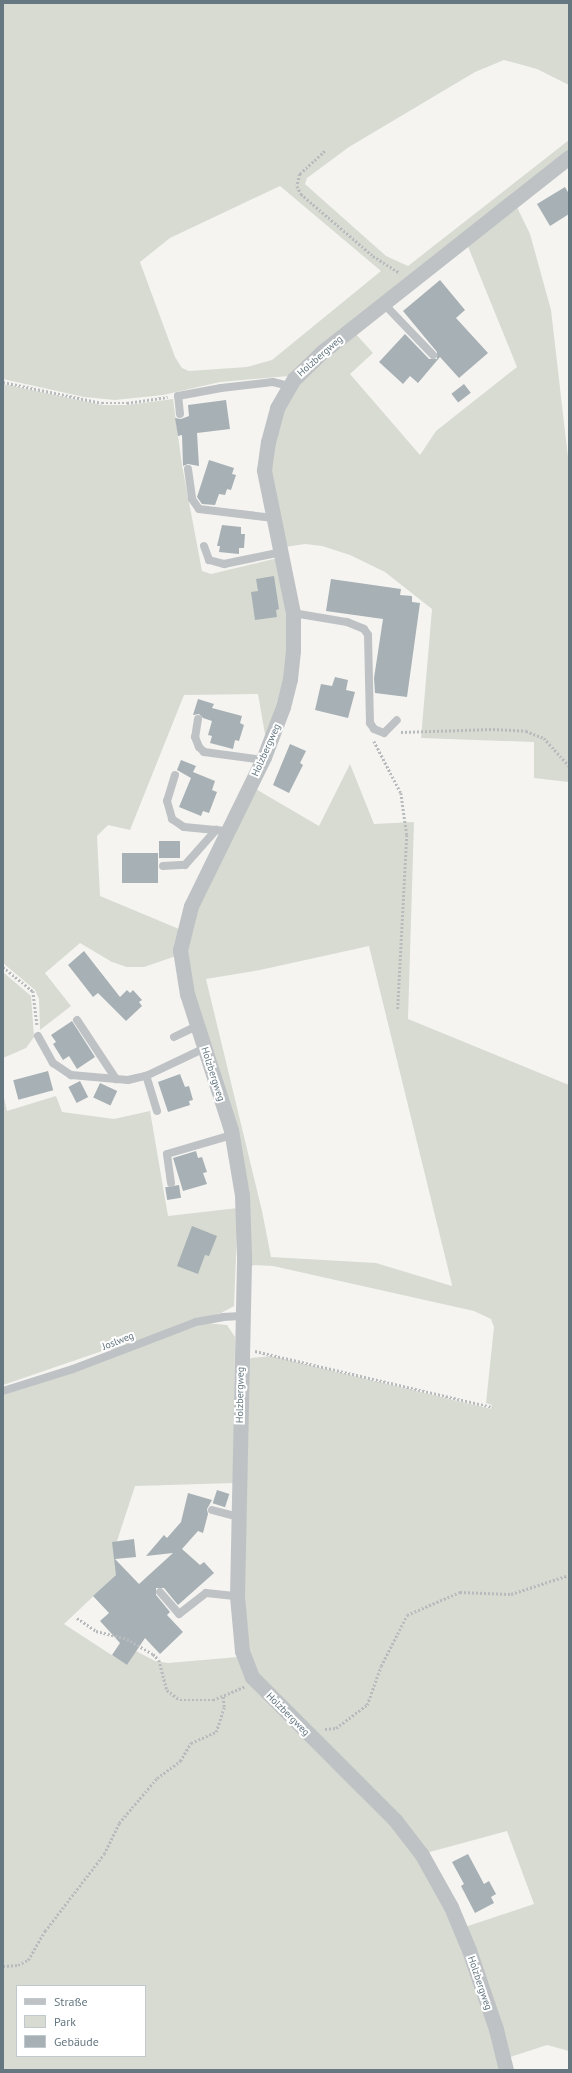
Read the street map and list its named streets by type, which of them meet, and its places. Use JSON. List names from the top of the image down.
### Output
{
  "streets": {
    "street": ["Holzbergweg"],
    "lane": ["Joslweg"]
  },
  "crossings": [
    ["Holzbergweg", "Joslweg"]
  ],
  "legend": ["Straße", "Park", "Gebäude"]
}
